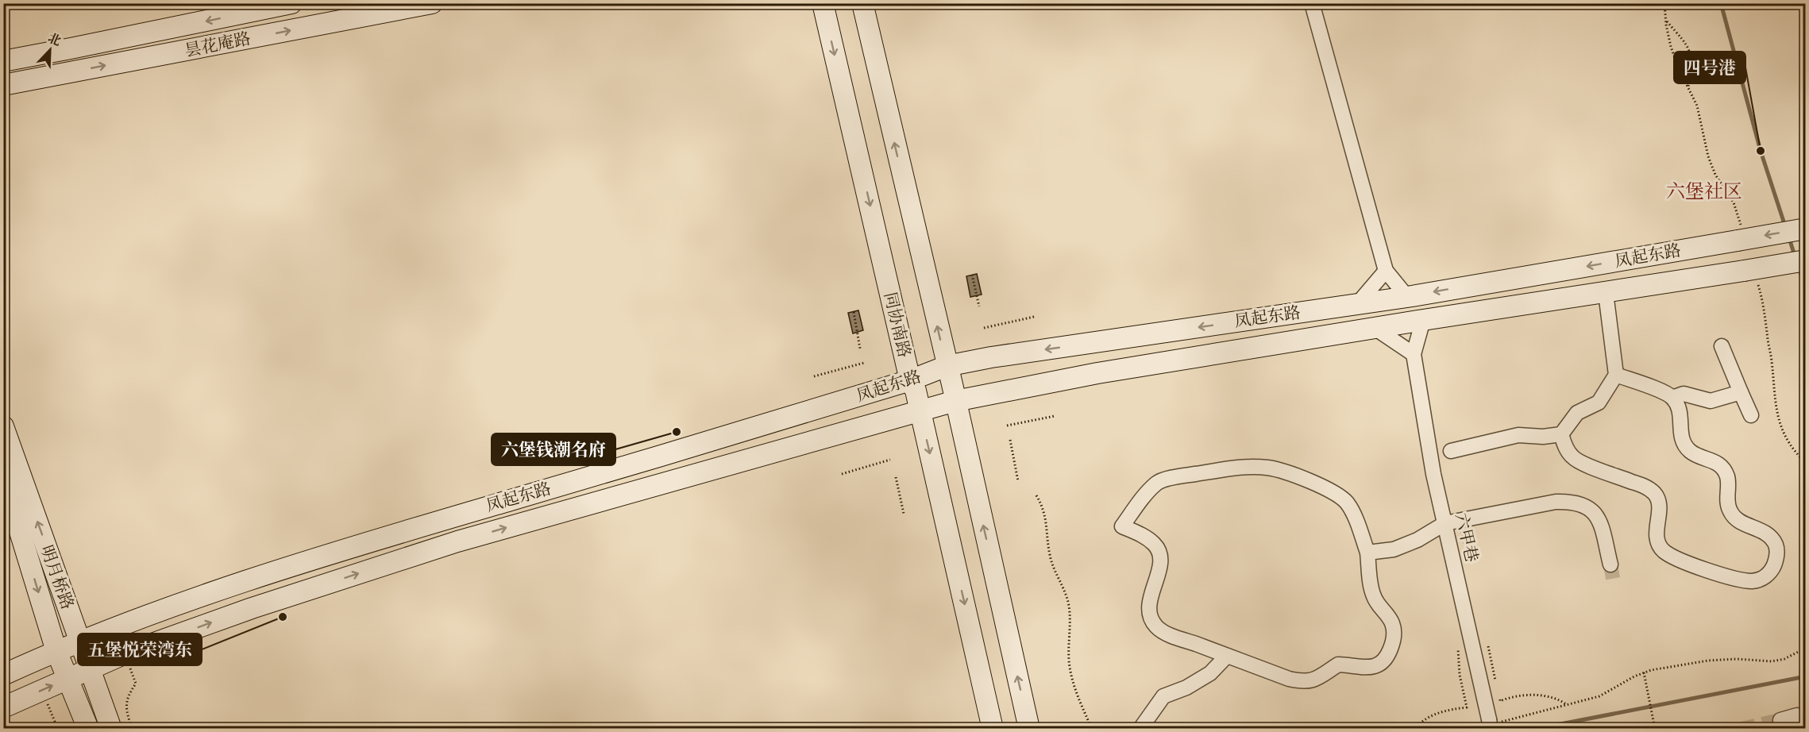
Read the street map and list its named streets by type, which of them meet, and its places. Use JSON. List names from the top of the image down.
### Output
{
  "streets": {
    "main road": [
      "昙花庵路",
      "凤起东路",
      "同协南路",
      "明月桥路"
    ],
    "street": ["六甲巷"]
  },
  "crossings": [
    ["凤起东路", "同协南路"],
    ["凤起东路", "六甲巷"],
    ["凤起东路", "明月桥路"]
  ],
  "districts": ["六堡社区"],
  "places": ["四号港", "六堡钱潮名府", "五堡悦荣湾东"],
  "north": "top right"
}
